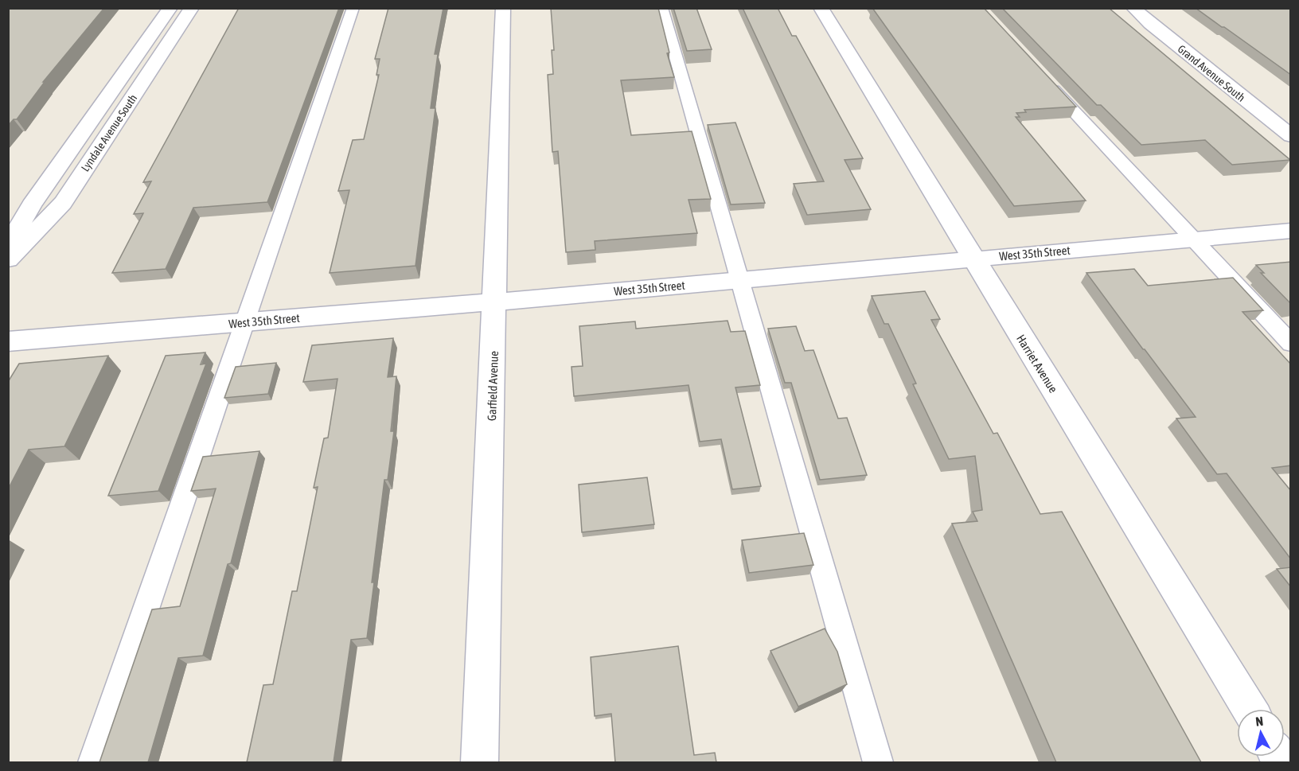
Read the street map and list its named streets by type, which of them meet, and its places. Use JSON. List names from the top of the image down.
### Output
{
  "streets": {
    "street": [
      "Grand Avenue South",
      "Lyndale Avenue South",
      "West 35th Street",
      "Harriet Avenue",
      "Garfield Avenue"
    ]
  },
  "crossings": [
    ["West 35th Street", "Harriet Avenue"],
    ["West 35th Street", "Garfield Avenue"]
  ],
  "north": "top"
}
